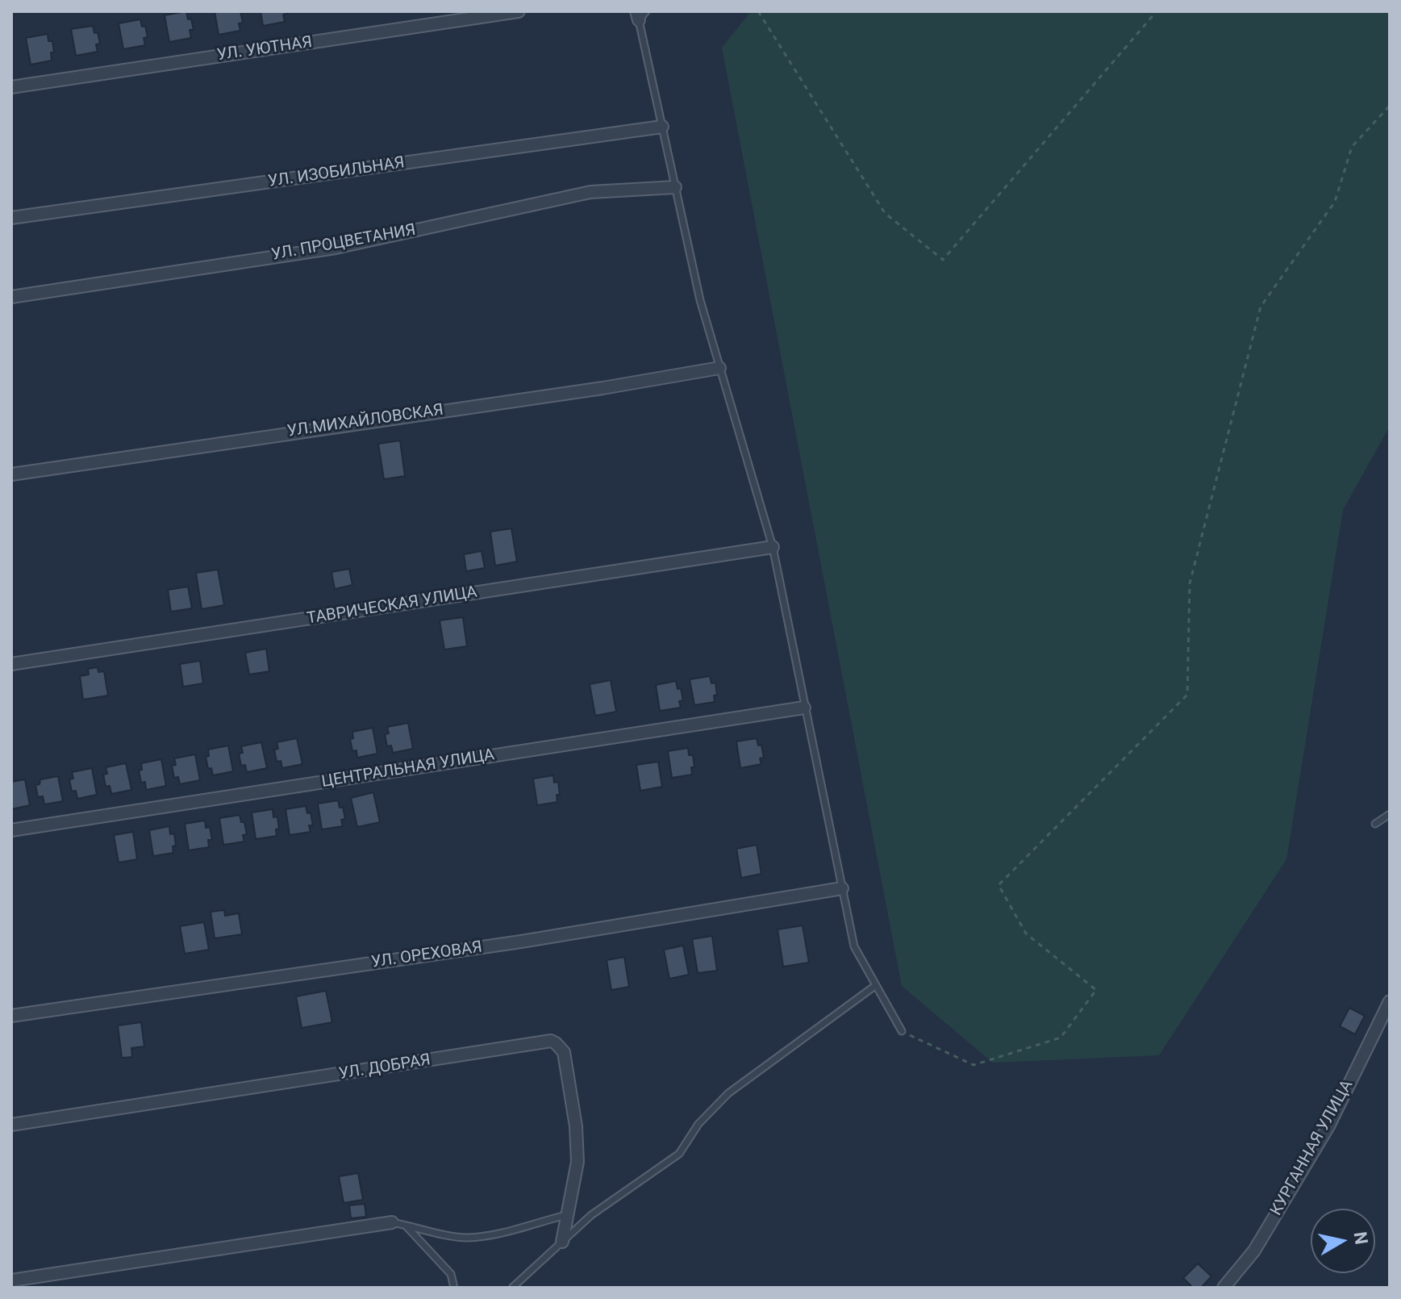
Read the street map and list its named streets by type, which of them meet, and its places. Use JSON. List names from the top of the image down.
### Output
{
  "streets": {
    "street": [
      "УЛ. УЮТНАЯ",
      "УЛ. ИЗОБИЛЬНАЯ",
      "УЛ. ПРОЦВЕТАНИЯ",
      "УЛ.МИХАЙЛОВСКАЯ",
      "ТАВРИЧЕСКАЯ УЛИЦА",
      "ЦЕНТРАЛЬНАЯ УЛИЦА",
      "УЛ. ОРЕХОВАЯ",
      "УЛ. ДОБРАЯ",
      "КУРГАННАЯ УЛИЦА"
    ]
  },
  "north": "right"
}
